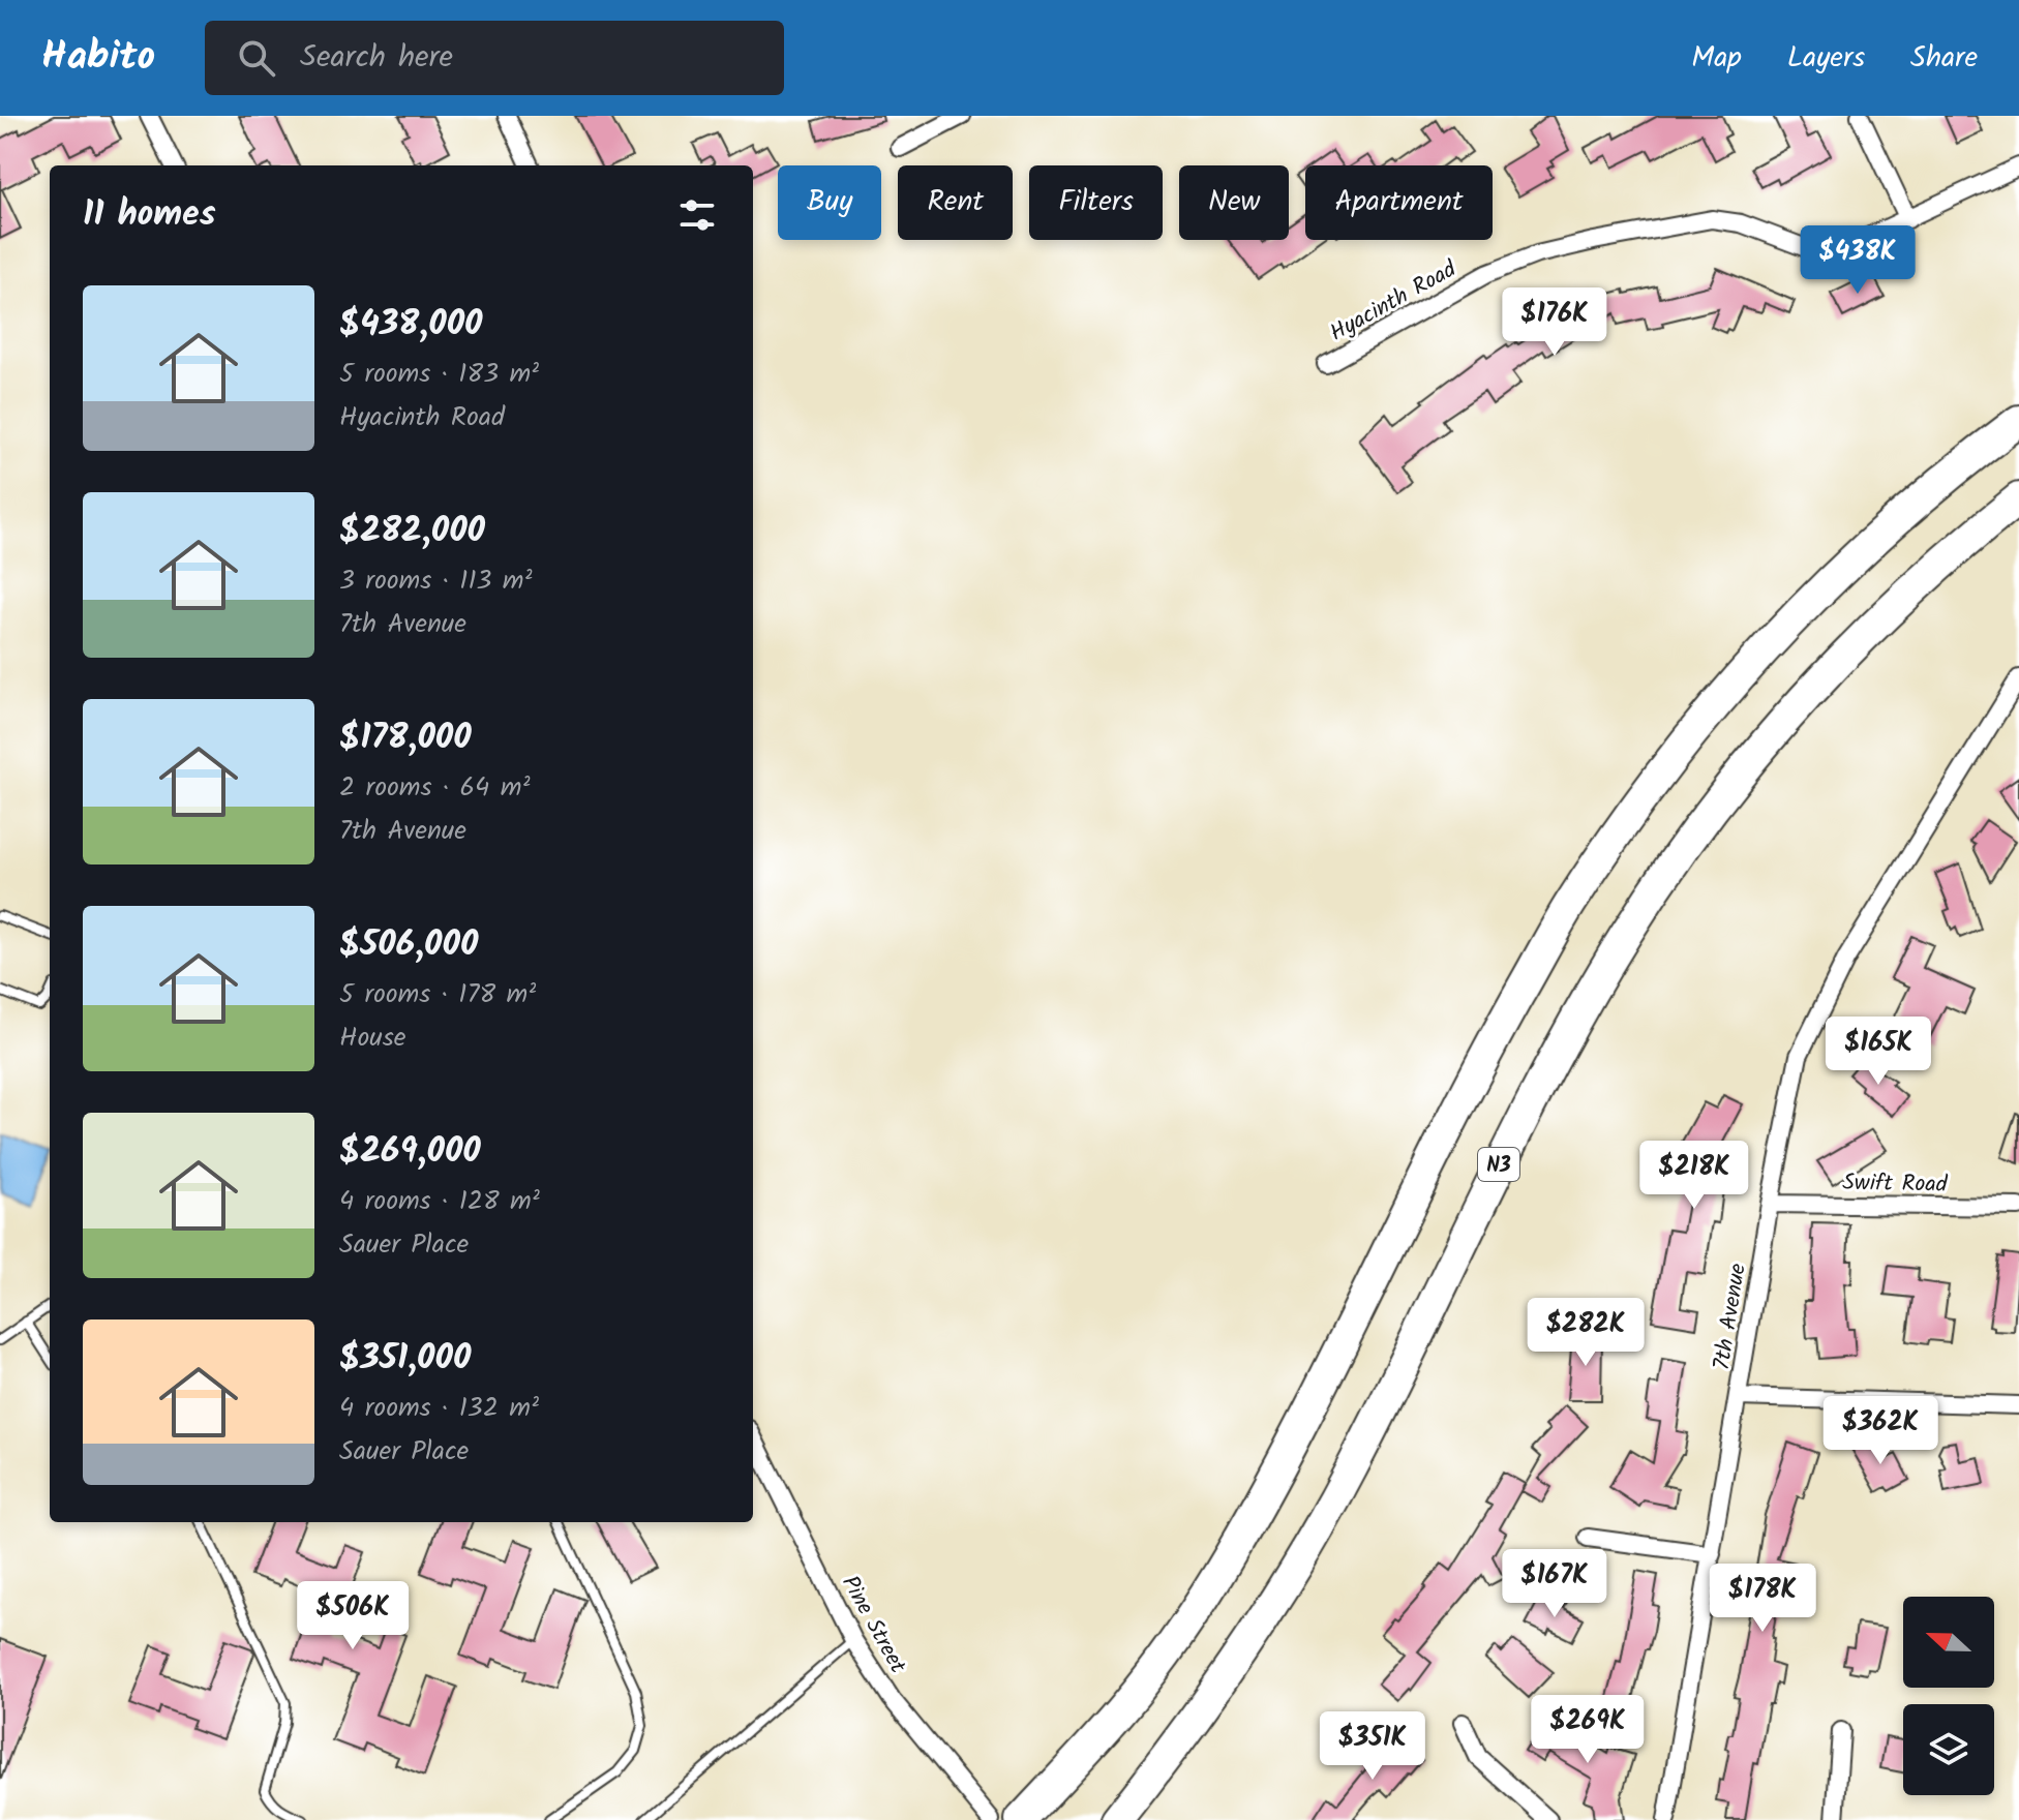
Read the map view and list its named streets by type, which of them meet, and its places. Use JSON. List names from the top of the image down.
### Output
{
  "streets": {
    "highway": ["N3"],
    "street": [
      "Hyacinth Road",
      "Swift Road",
      "7th Avenue",
      "Pine Street"
    ]
  },
  "crossings": [
    ["Swift Road", "7th Avenue"]
  ],
  "north": "left",
  "page": {
    "header": "Habito",
    "search": "Search here",
    "nav": ["Map", "Layers", "Share"],
    "chip": [
      "Buy",
      "Rent",
      "Filters",
      "New",
      "Apartment"
    ],
    "heading": "11 homes",
    "price": [
      "$438K",
      "$176K",
      "$165K",
      "$218K",
      "$282K",
      "$362K",
      "$167K",
      "$178K",
      "$506K",
      "$269K",
      "$351K"
    ],
    "list": [
      {
        "name": "$438,000",
        "note": "5 rooms · 183 m² · Hyacinth Road"
      },
      {
        "name": "$282,000",
        "note": "3 rooms · 113 m² · 7th Avenue"
      },
      {
        "name": "$178,000",
        "note": "2 rooms · 64 m² · 7th Avenue"
      },
      {
        "name": "$506,000",
        "note": "5 rooms · 178 m² · House"
      },
      {
        "name": "$269,000",
        "note": "4 rooms · 128 m² · Sauer Place"
      },
      {
        "name": "$351,000",
        "note": "4 rooms · 132 m² · Sauer Place"
      }
    ]
  }
}
